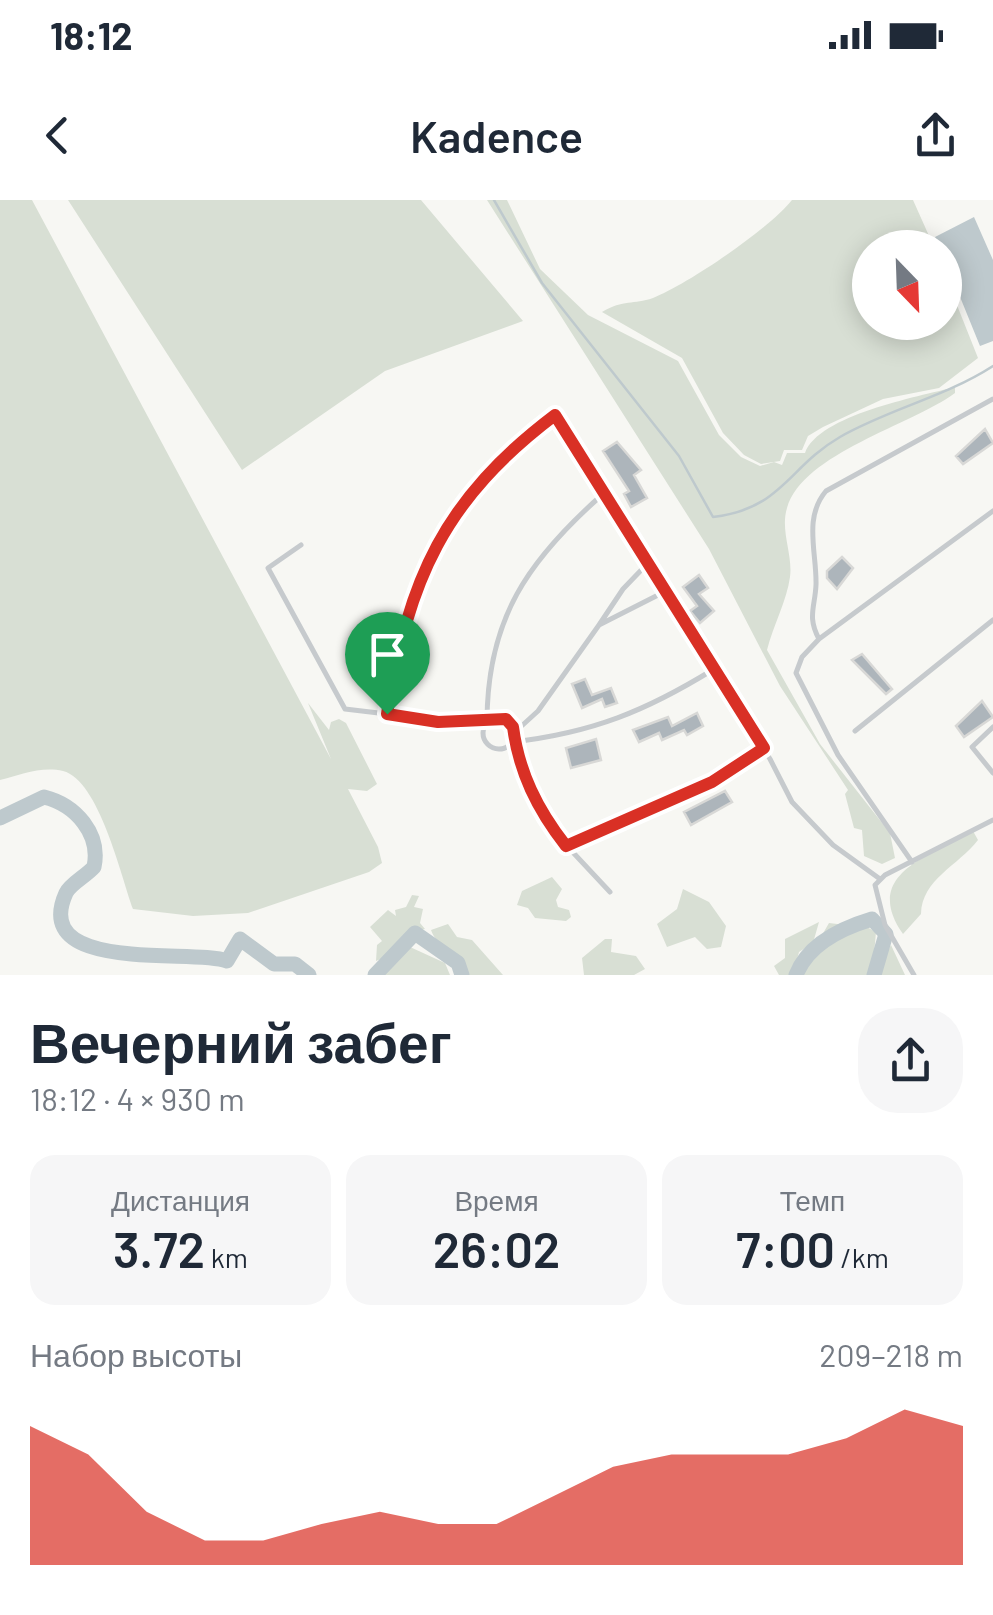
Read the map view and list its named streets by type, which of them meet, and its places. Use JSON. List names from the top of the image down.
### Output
{
  "north": "bottom right",
  "page": {
    "status": "18:12",
    "header": "Kadence",
    "heading": ["Вечерний забег", "18:12 · 4 × 930 m"],
    "stats": [
      ["Дистанция", "3.72 km"],
      ["Время", "26:02"],
      ["Темп", "7:00 /km"]
    ],
    "chart": ["Набор высоты", "209–218 m"]
  }
}
